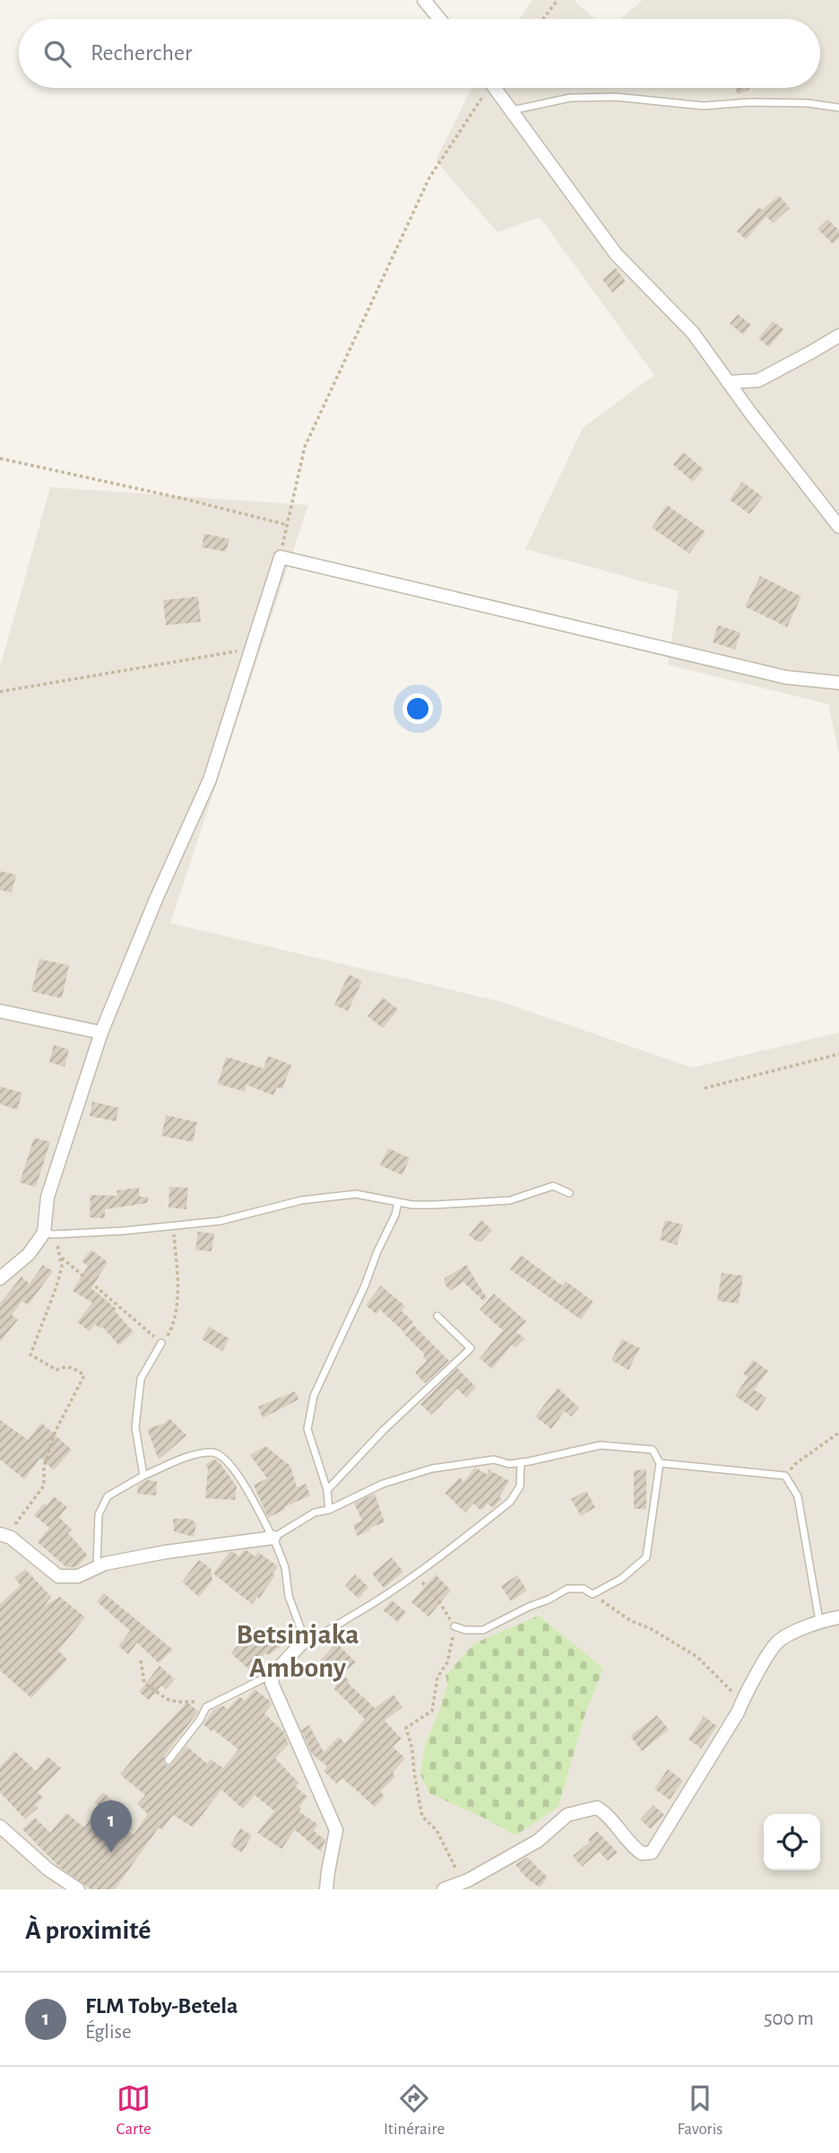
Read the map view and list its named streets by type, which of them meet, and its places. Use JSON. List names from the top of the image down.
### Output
{
  "districts": ["Betsinjaka Ambony"],
  "page": {
    "search": "Rechercher",
    "pins": "1",
    "heading": "À proximité",
    "list": [
      {
        "mark": "1",
        "name": "FLM Toby-Betela",
        "note": "Église",
        "value": "500 m"
      }
    ],
    "nav": ["Carte", "Itinéraire", "Favoris"]
  }
}
